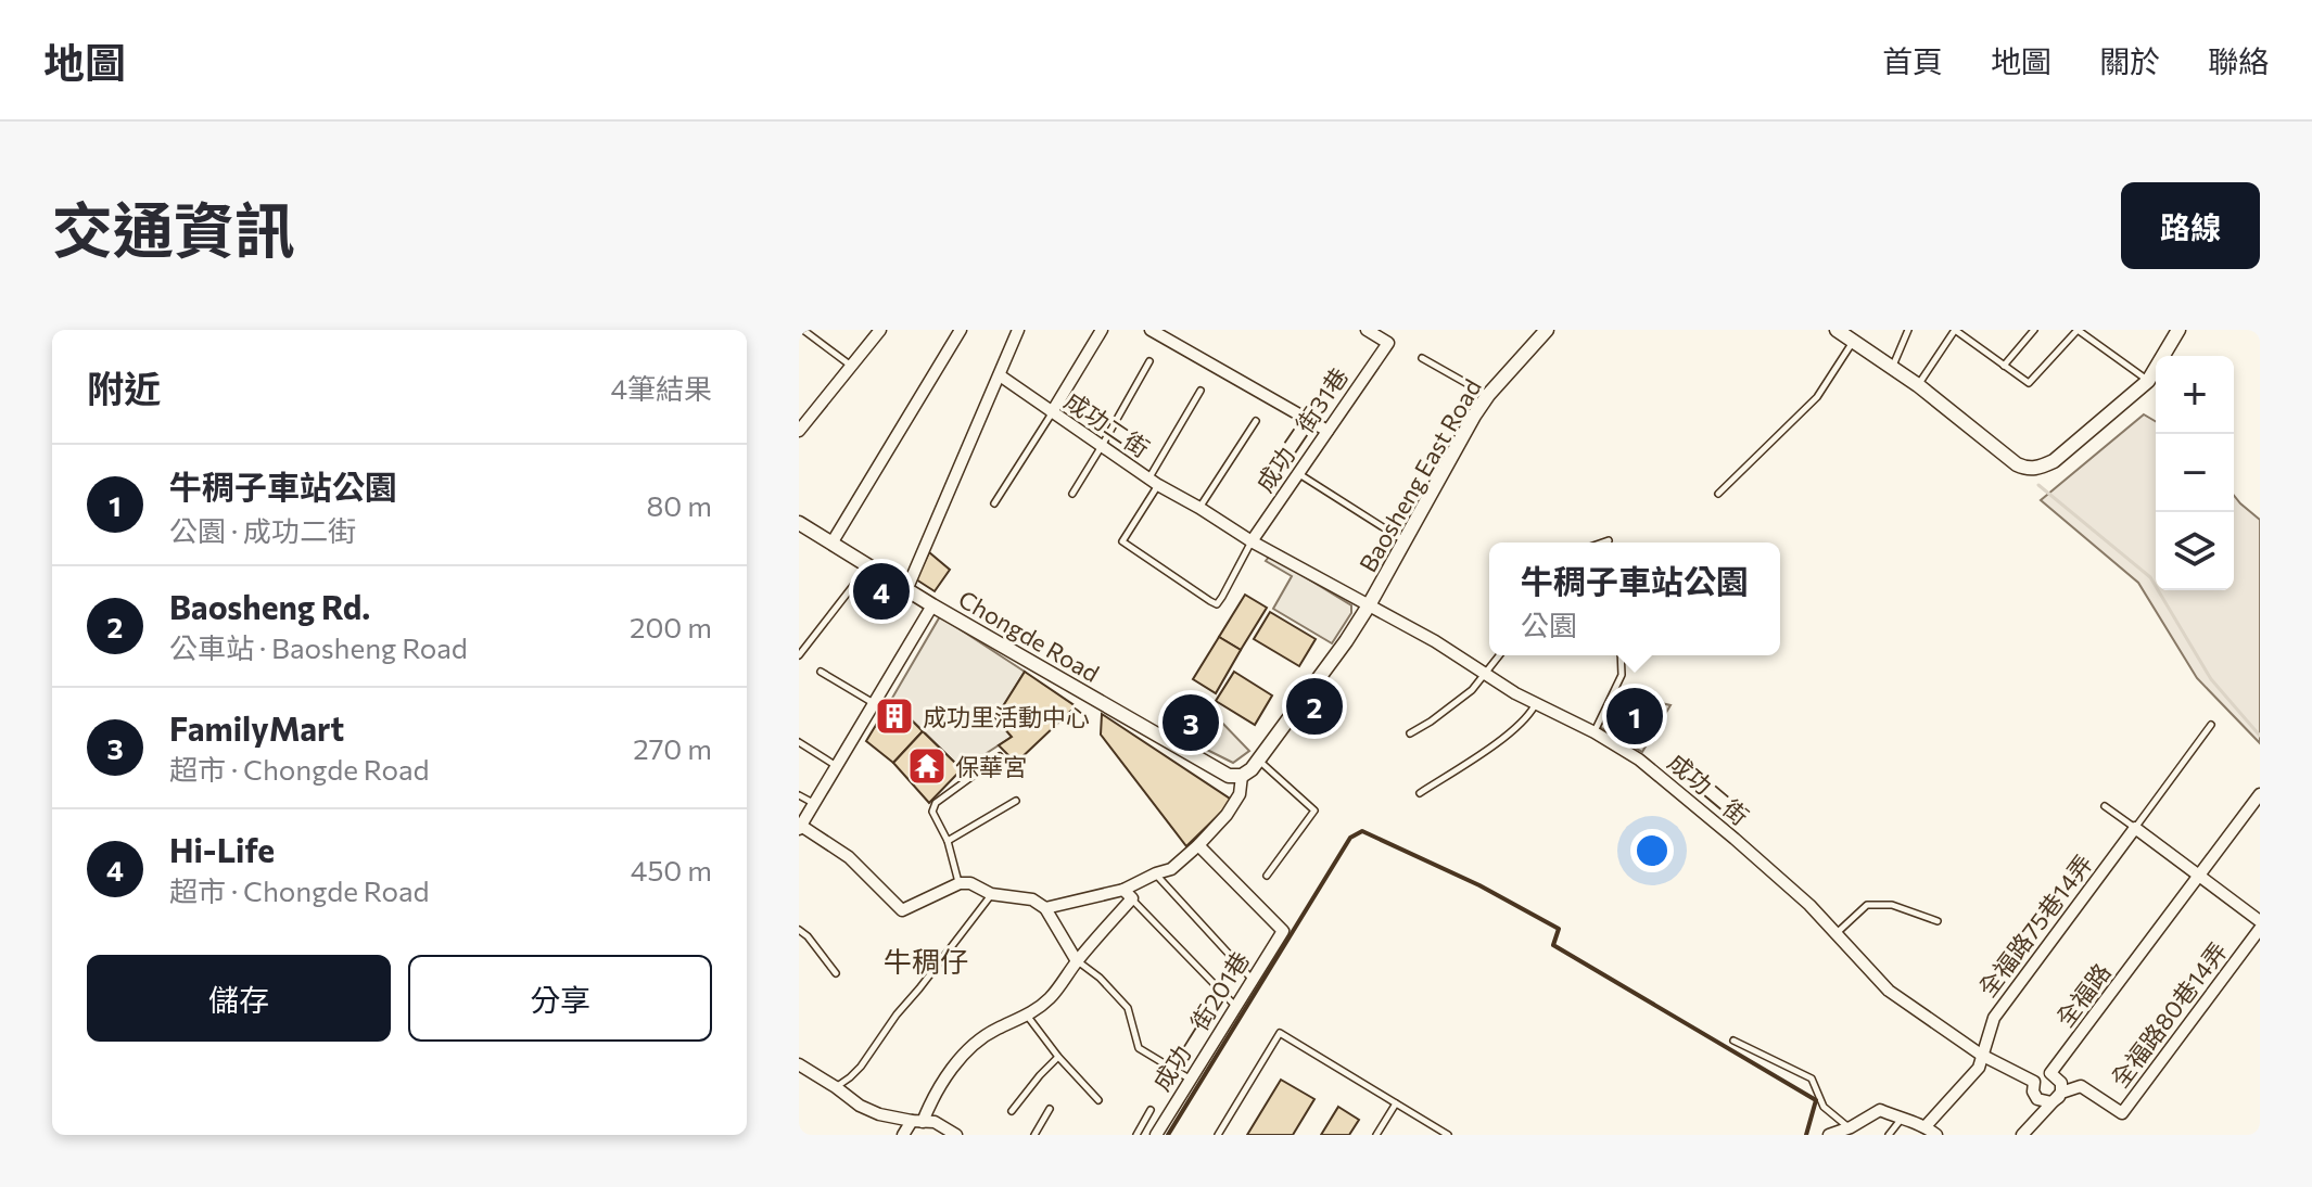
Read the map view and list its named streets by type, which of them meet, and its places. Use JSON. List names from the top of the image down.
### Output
{
  "streets": {
    "street": [
      "成功二街",
      "成功二街31巷",
      "Baosheng East Road",
      "Chongde Road",
      "全福路75巷14弄",
      "全福路",
      "全福路80巷14弄",
      "成功一街201巷"
    ]
  },
  "crossings": [
    ["成功二街", "成功二街31巷"],
    ["成功二街", "Baosheng East Road"],
    ["成功二街", "全福路75巷14弄"],
    ["成功二街", "全福路"],
    ["成功二街", "全福路80巷14弄"],
    ["Baosheng East Road", "Chongde Road"],
    ["全福路", "全福路80巷14弄"]
  ],
  "districts": ["牛稠仔"],
  "places": {
    "building": ["成功里活動中心"],
    "temple": ["保華宮"]
  },
  "page": {
    "header": "地圖",
    "nav": [
      "首頁",
      "地圖",
      "關於",
      "聯絡"
    ],
    "title": "交通資訊",
    "buttons": [
      "路線",
      ["儲存", "分享"]
    ],
    "heading": ["附近", "4筆結果"],
    "map_buttons": ["+", "−"],
    "list": [
      {
        "mark": "1",
        "name": "牛稠子車站公園",
        "note": "公園 · 成功二街",
        "value": "80 m"
      },
      {
        "mark": "2",
        "name": "Baosheng Rd.",
        "note": "公車站 · Baosheng Road",
        "value": "200 m"
      },
      {
        "mark": "3",
        "name": "FamilyMart",
        "note": "超市 · Chongde Road",
        "value": "270 m"
      },
      {
        "mark": "4",
        "name": "Hi-Life",
        "note": "超市 · Chongde Road",
        "value": "450 m"
      }
    ],
    "popup": ["牛稠子車站公園", "公園"],
    "pins": [
      "4",
      "2",
      "1",
      "3"
    ]
  }
}
